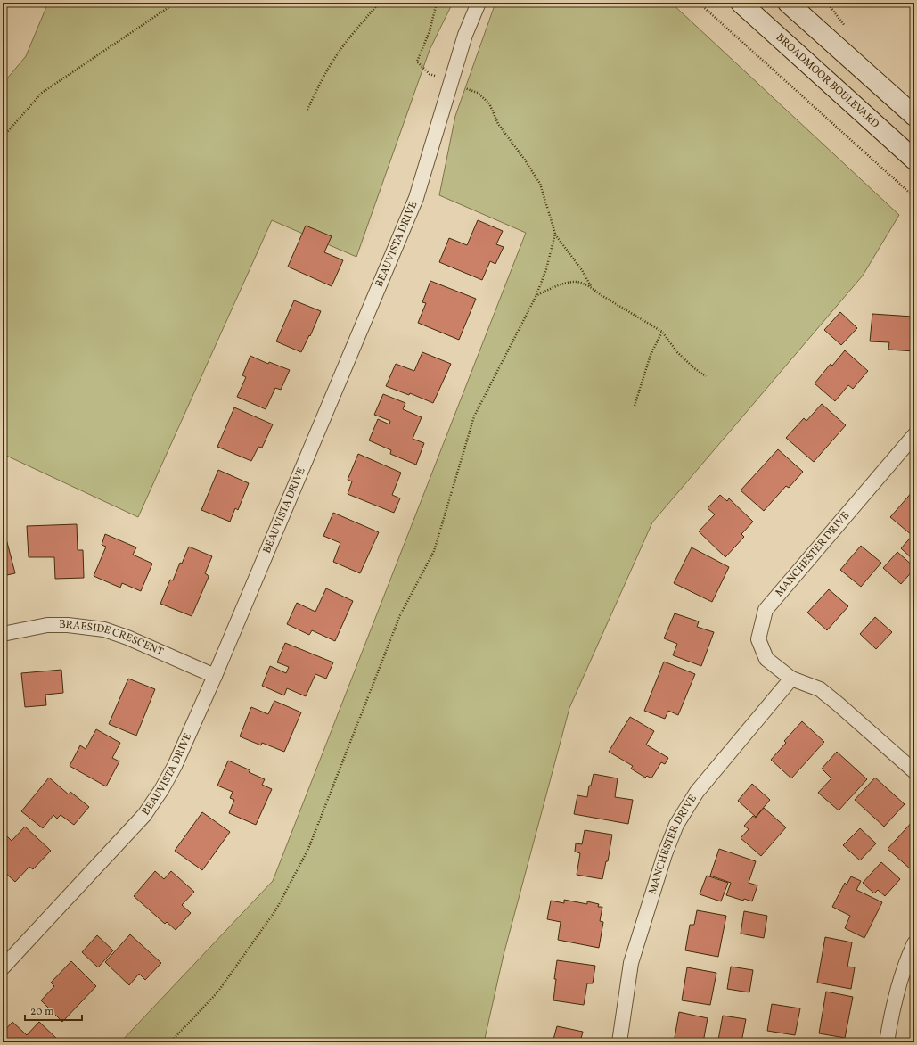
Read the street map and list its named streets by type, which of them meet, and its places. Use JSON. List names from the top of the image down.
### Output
{
  "streets": {
    "main road": ["BROADMOOR BOULEVARD"],
    "street": ["BEAUVISTA DRIVE", "MANCHESTER DRIVE", "BRAESIDE CRESCENT"]
  },
  "crossings": [
    ["BEAUVISTA DRIVE", "BRAESIDE CRESCENT"]
  ],
  "scale_bar": "20 m"
}
